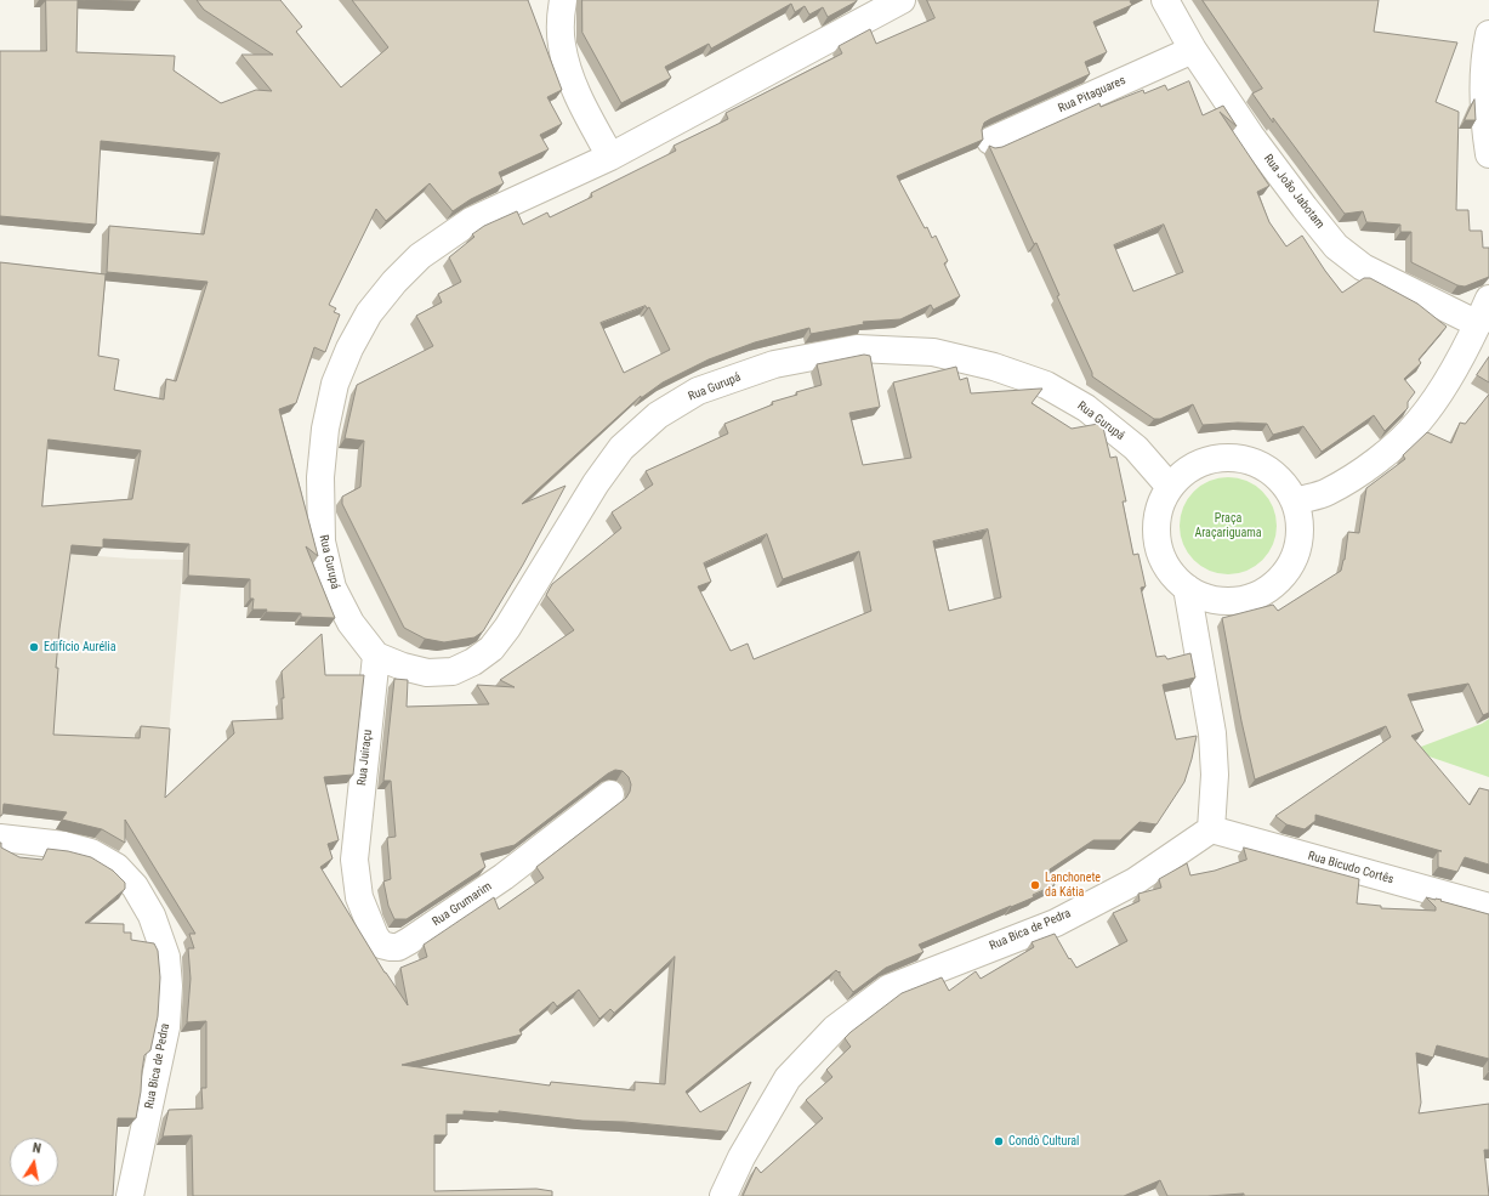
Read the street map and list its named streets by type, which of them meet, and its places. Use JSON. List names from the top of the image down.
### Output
{
  "streets": {
    "street": [
      "Rua Pitaguares",
      "Rua João Jabotam",
      "Rua Gurupá",
      "Rua Juiraçu",
      "Rua Bicudo Cortês",
      "Rua Grumarim",
      "Rua Bica de Pedra"
    ]
  },
  "crossings": [
    ["Rua Pitaguares", "Rua João Jabotam"],
    ["Rua Gurupá", "Rua Juiraçu"],
    ["Rua Juiraçu", "Rua Grumarim"],
    ["Rua Bicudo Cortês", "Rua Bica de Pedra"]
  ],
  "parks": ["Praça Araçariguama"],
  "places": ["Edifício Aurélia", "Lanchonete da Kátia", "Condô Cultural"],
  "north": "top"
}
